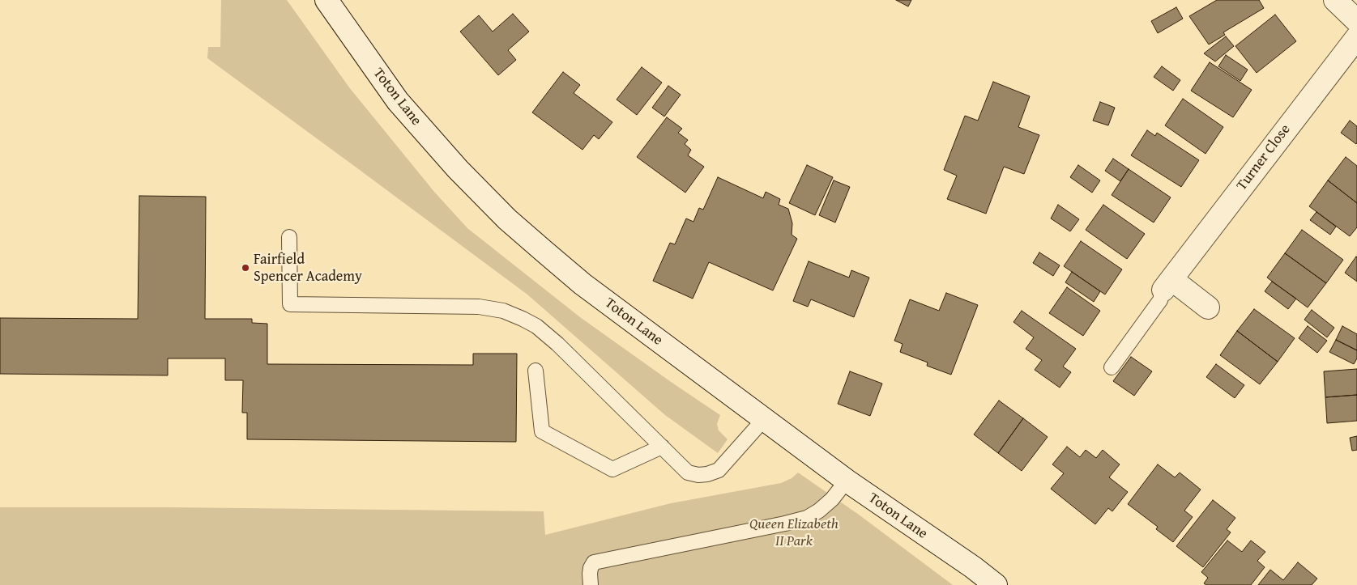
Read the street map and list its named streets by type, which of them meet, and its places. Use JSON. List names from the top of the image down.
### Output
{
  "streets": {
    "main road": ["Toton Lane", "Turner Close"]
  },
  "parks": ["Queen Elizabeth II Park"],
  "places": ["Fairfield Spencer Academy"]
}
